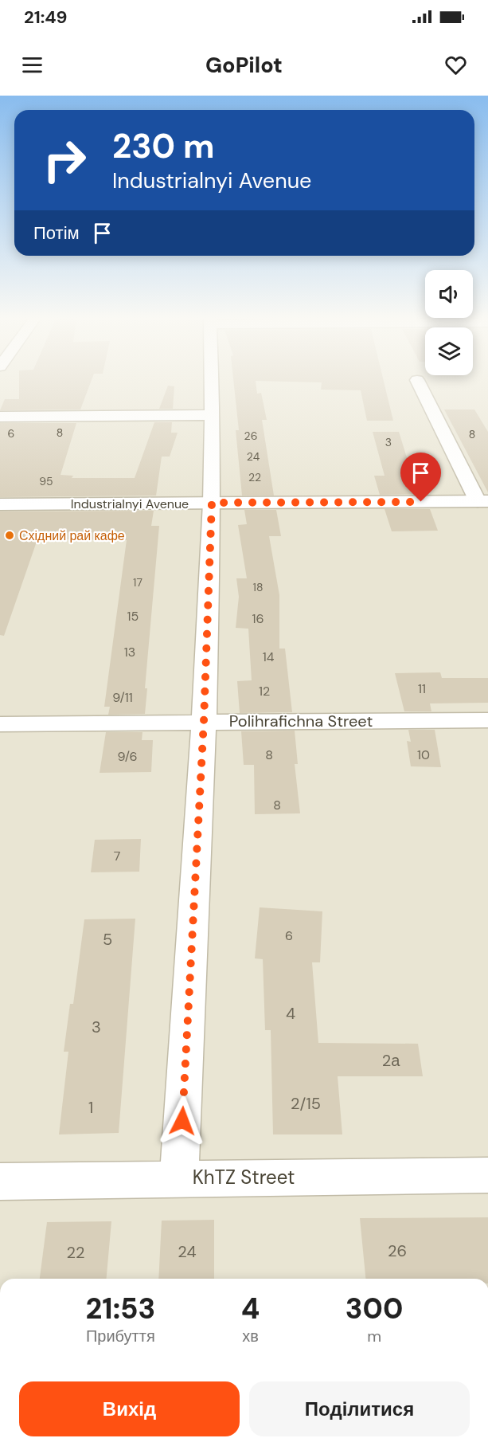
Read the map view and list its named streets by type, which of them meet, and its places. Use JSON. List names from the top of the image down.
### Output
{
  "streets": {
    "street": ["Industrialnyi Avenue", "Polihrafichna Street", "KhTZ Street"]
  },
  "places": ["Східний рай кафе"],
  "house_numbers": [
    "8",
    "6",
    "8",
    "26",
    "3",
    "24",
    "22",
    "95",
    "17",
    "18",
    "15",
    "16",
    "13",
    "14",
    "11",
    "12",
    "9/11",
    "8",
    "10",
    "9/6",
    "8",
    "7",
    "6",
    "5",
    "4",
    "3",
    "2а",
    "2/15",
    "1",
    "26",
    "24",
    "22"
  ],
  "page": {
    "status": "21:49",
    "header": "GoPilot",
    "turn": ["230 m", "Industrialnyi Avenue"],
    "then": "Потім",
    "eta": [
      "21:53",
      "Прибуття",
      "4",
      "хв",
      "300",
      "m"
    ],
    "buttons": ["Вихід", "Поділитися"]
  }
}
